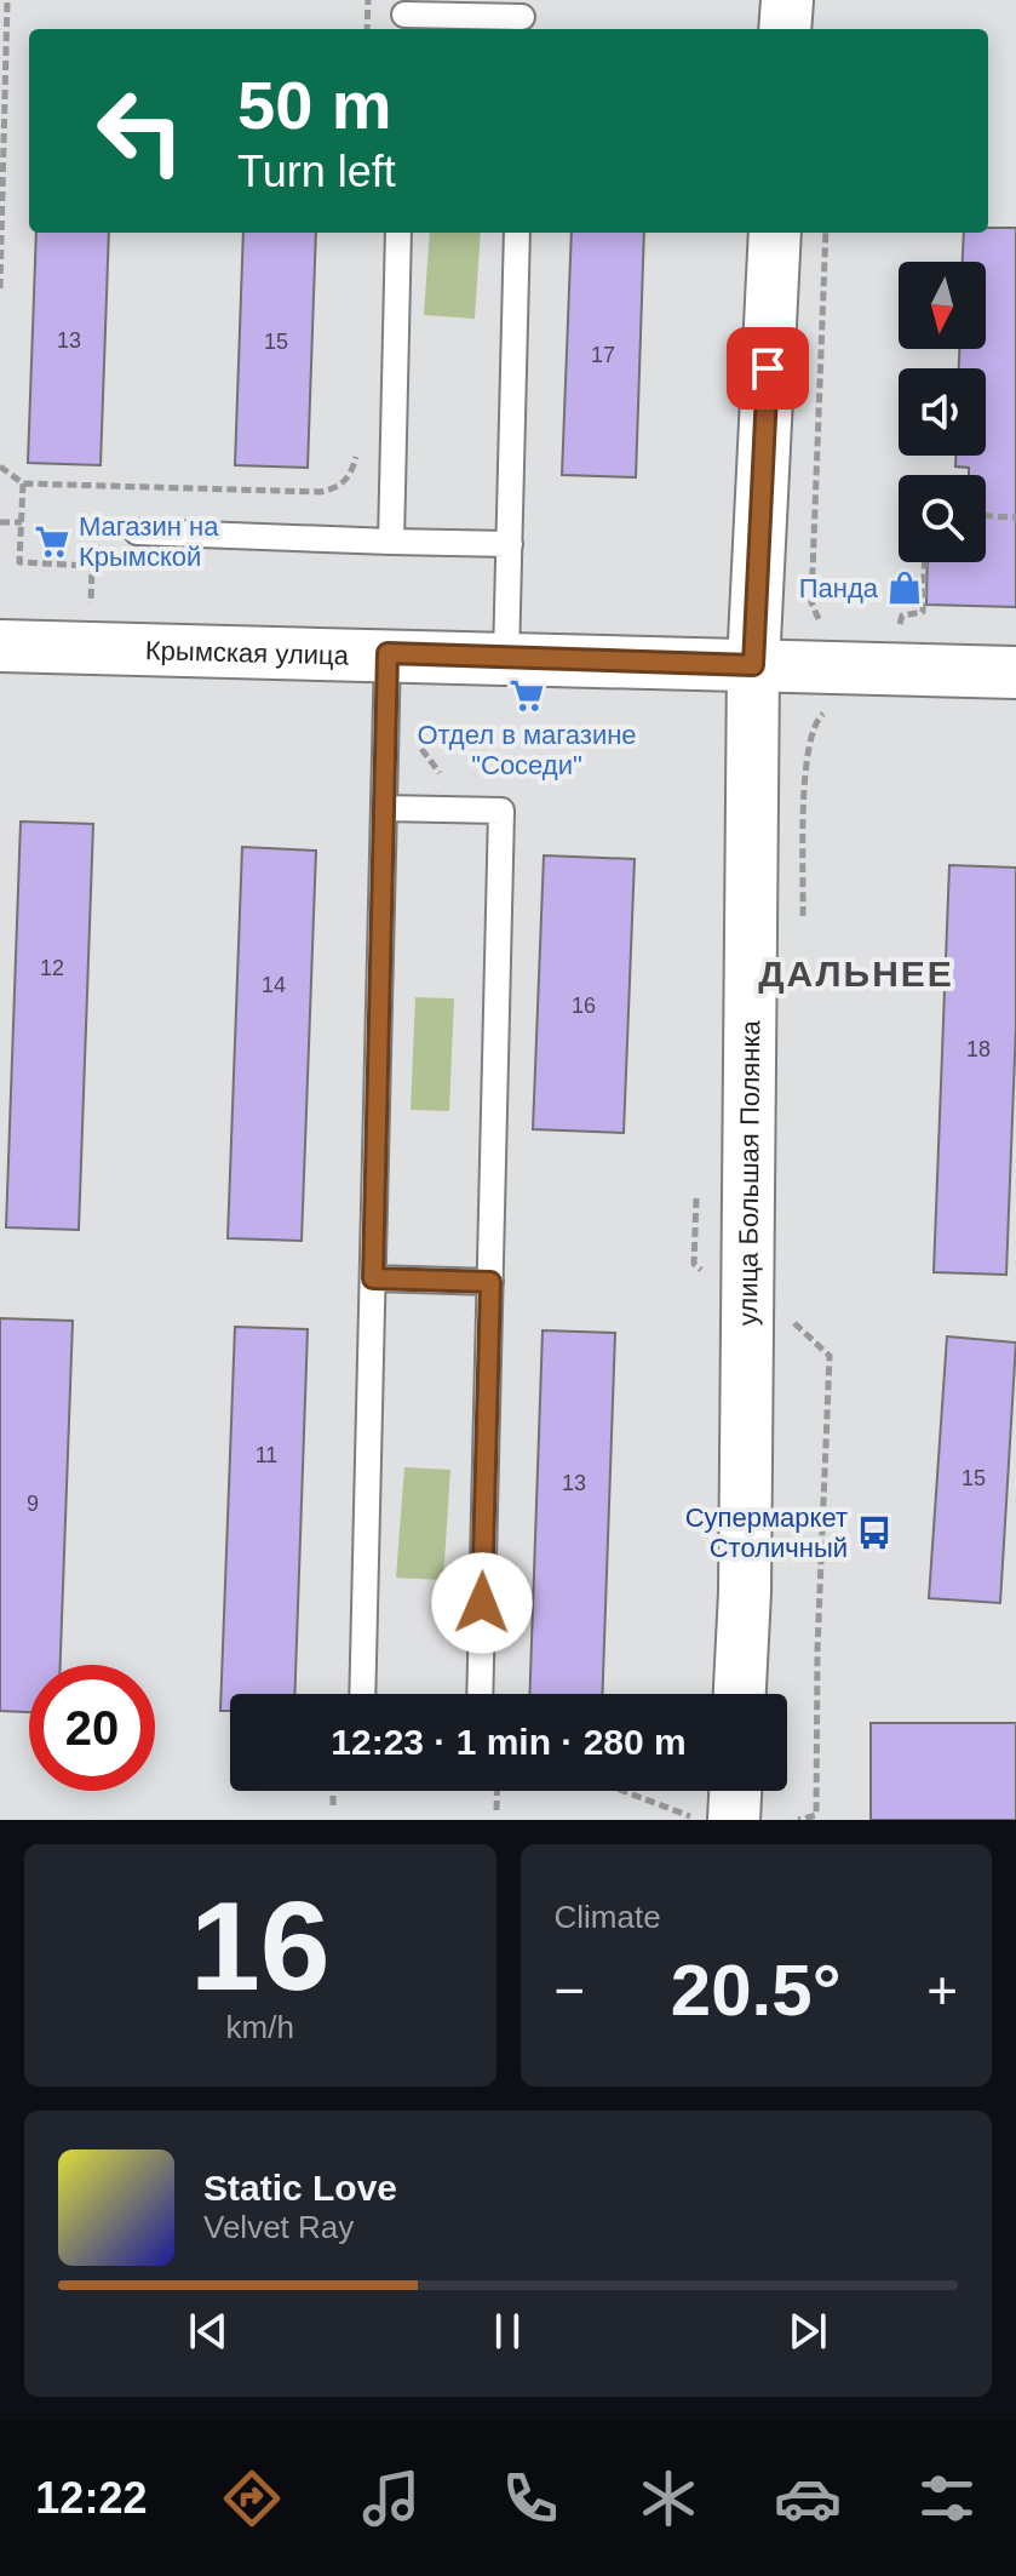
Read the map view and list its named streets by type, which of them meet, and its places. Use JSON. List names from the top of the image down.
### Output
{
  "streets": {
    "street": ["Крымская улица", "улица Большая Полянка"]
  },
  "crossings": [
    ["Крымская улица", "улица Большая Полянка"]
  ],
  "districts": ["ДАЛЬНЕЕ"],
  "places": {
    "supermarket": ["Магазин на Крымской", "Отдел в магазине \"Соседи\""],
    "shop": ["Панда"],
    "bus stop": ["Супермаркет Столичный"]
  },
  "house_numbers": [
    "13",
    "15",
    "17",
    "12",
    "14",
    "16",
    "18",
    "11",
    "15",
    "13",
    "9"
  ],
  "north": "bottom",
  "page": {
    "turn": ["50 m", "Turn left"],
    "limit": "20",
    "trip": "12:23 · 1 min · 280 m",
    "tile": [
      ["16", "km/h"],
      "Climate"
    ],
    "heat": ["−", "20.5°", "+"],
    "song": ["Static Love", "Velvet Ray"],
    "tabs": "12:22"
  }
}
